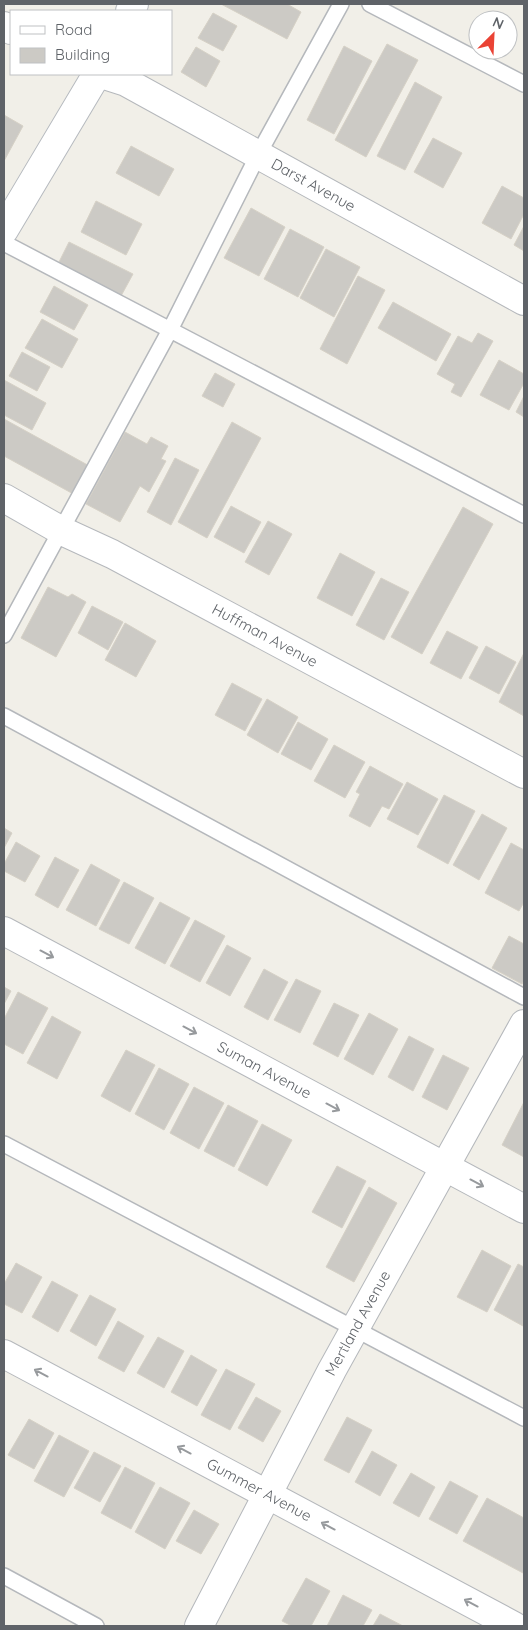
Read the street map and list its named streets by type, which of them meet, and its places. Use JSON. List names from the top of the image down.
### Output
{
  "streets": {
    "street": [
      "Darst Avenue",
      "Huffman Avenue",
      "Suman Avenue",
      "Mertland Avenue",
      "Gummer Avenue"
    ]
  },
  "crossings": [
    ["Suman Avenue", "Mertland Avenue"],
    ["Mertland Avenue", "Gummer Avenue"]
  ],
  "one_way": ["Suman Avenue", "Gummer Avenue"],
  "legend": ["Road", "Building"],
  "north": "top right"
}
